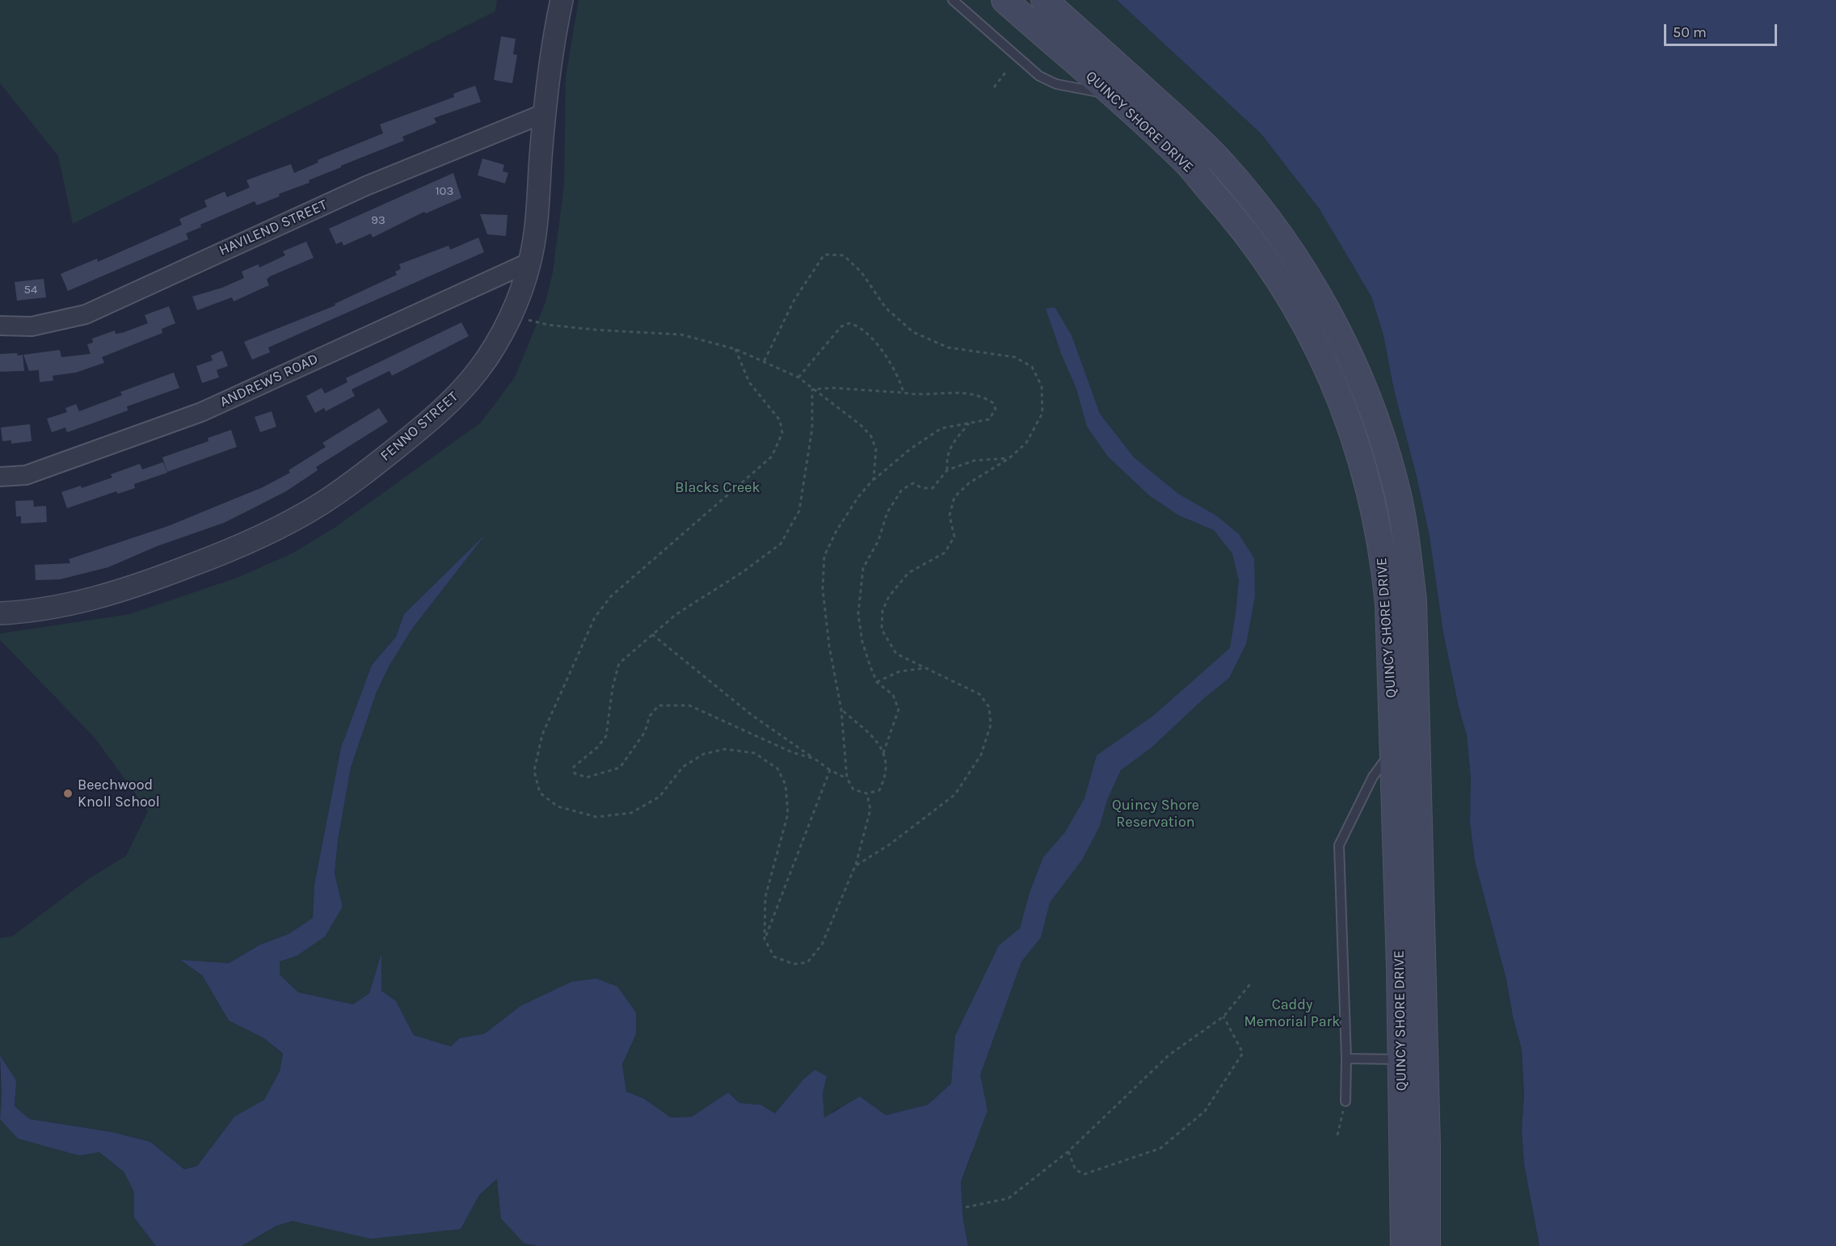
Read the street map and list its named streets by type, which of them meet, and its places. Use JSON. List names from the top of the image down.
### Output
{
  "streets": {
    "main road": ["QUINCY SHORE DRIVE"],
    "street": ["HAVILEND STREET", "ANDREWS ROAD", "FENNO STREET"]
  },
  "crossings": [
    ["HAVILEND STREET", "FENNO STREET"],
    ["ANDREWS ROAD", "FENNO STREET"]
  ],
  "parks": ["Blacks Creek", "Quincy Shore Reservation", "Caddy Memorial Park"],
  "places": ["Beechwood Knoll School"],
  "house_numbers": ["103", "93", "54"],
  "scale_bar": "50 m"
}
